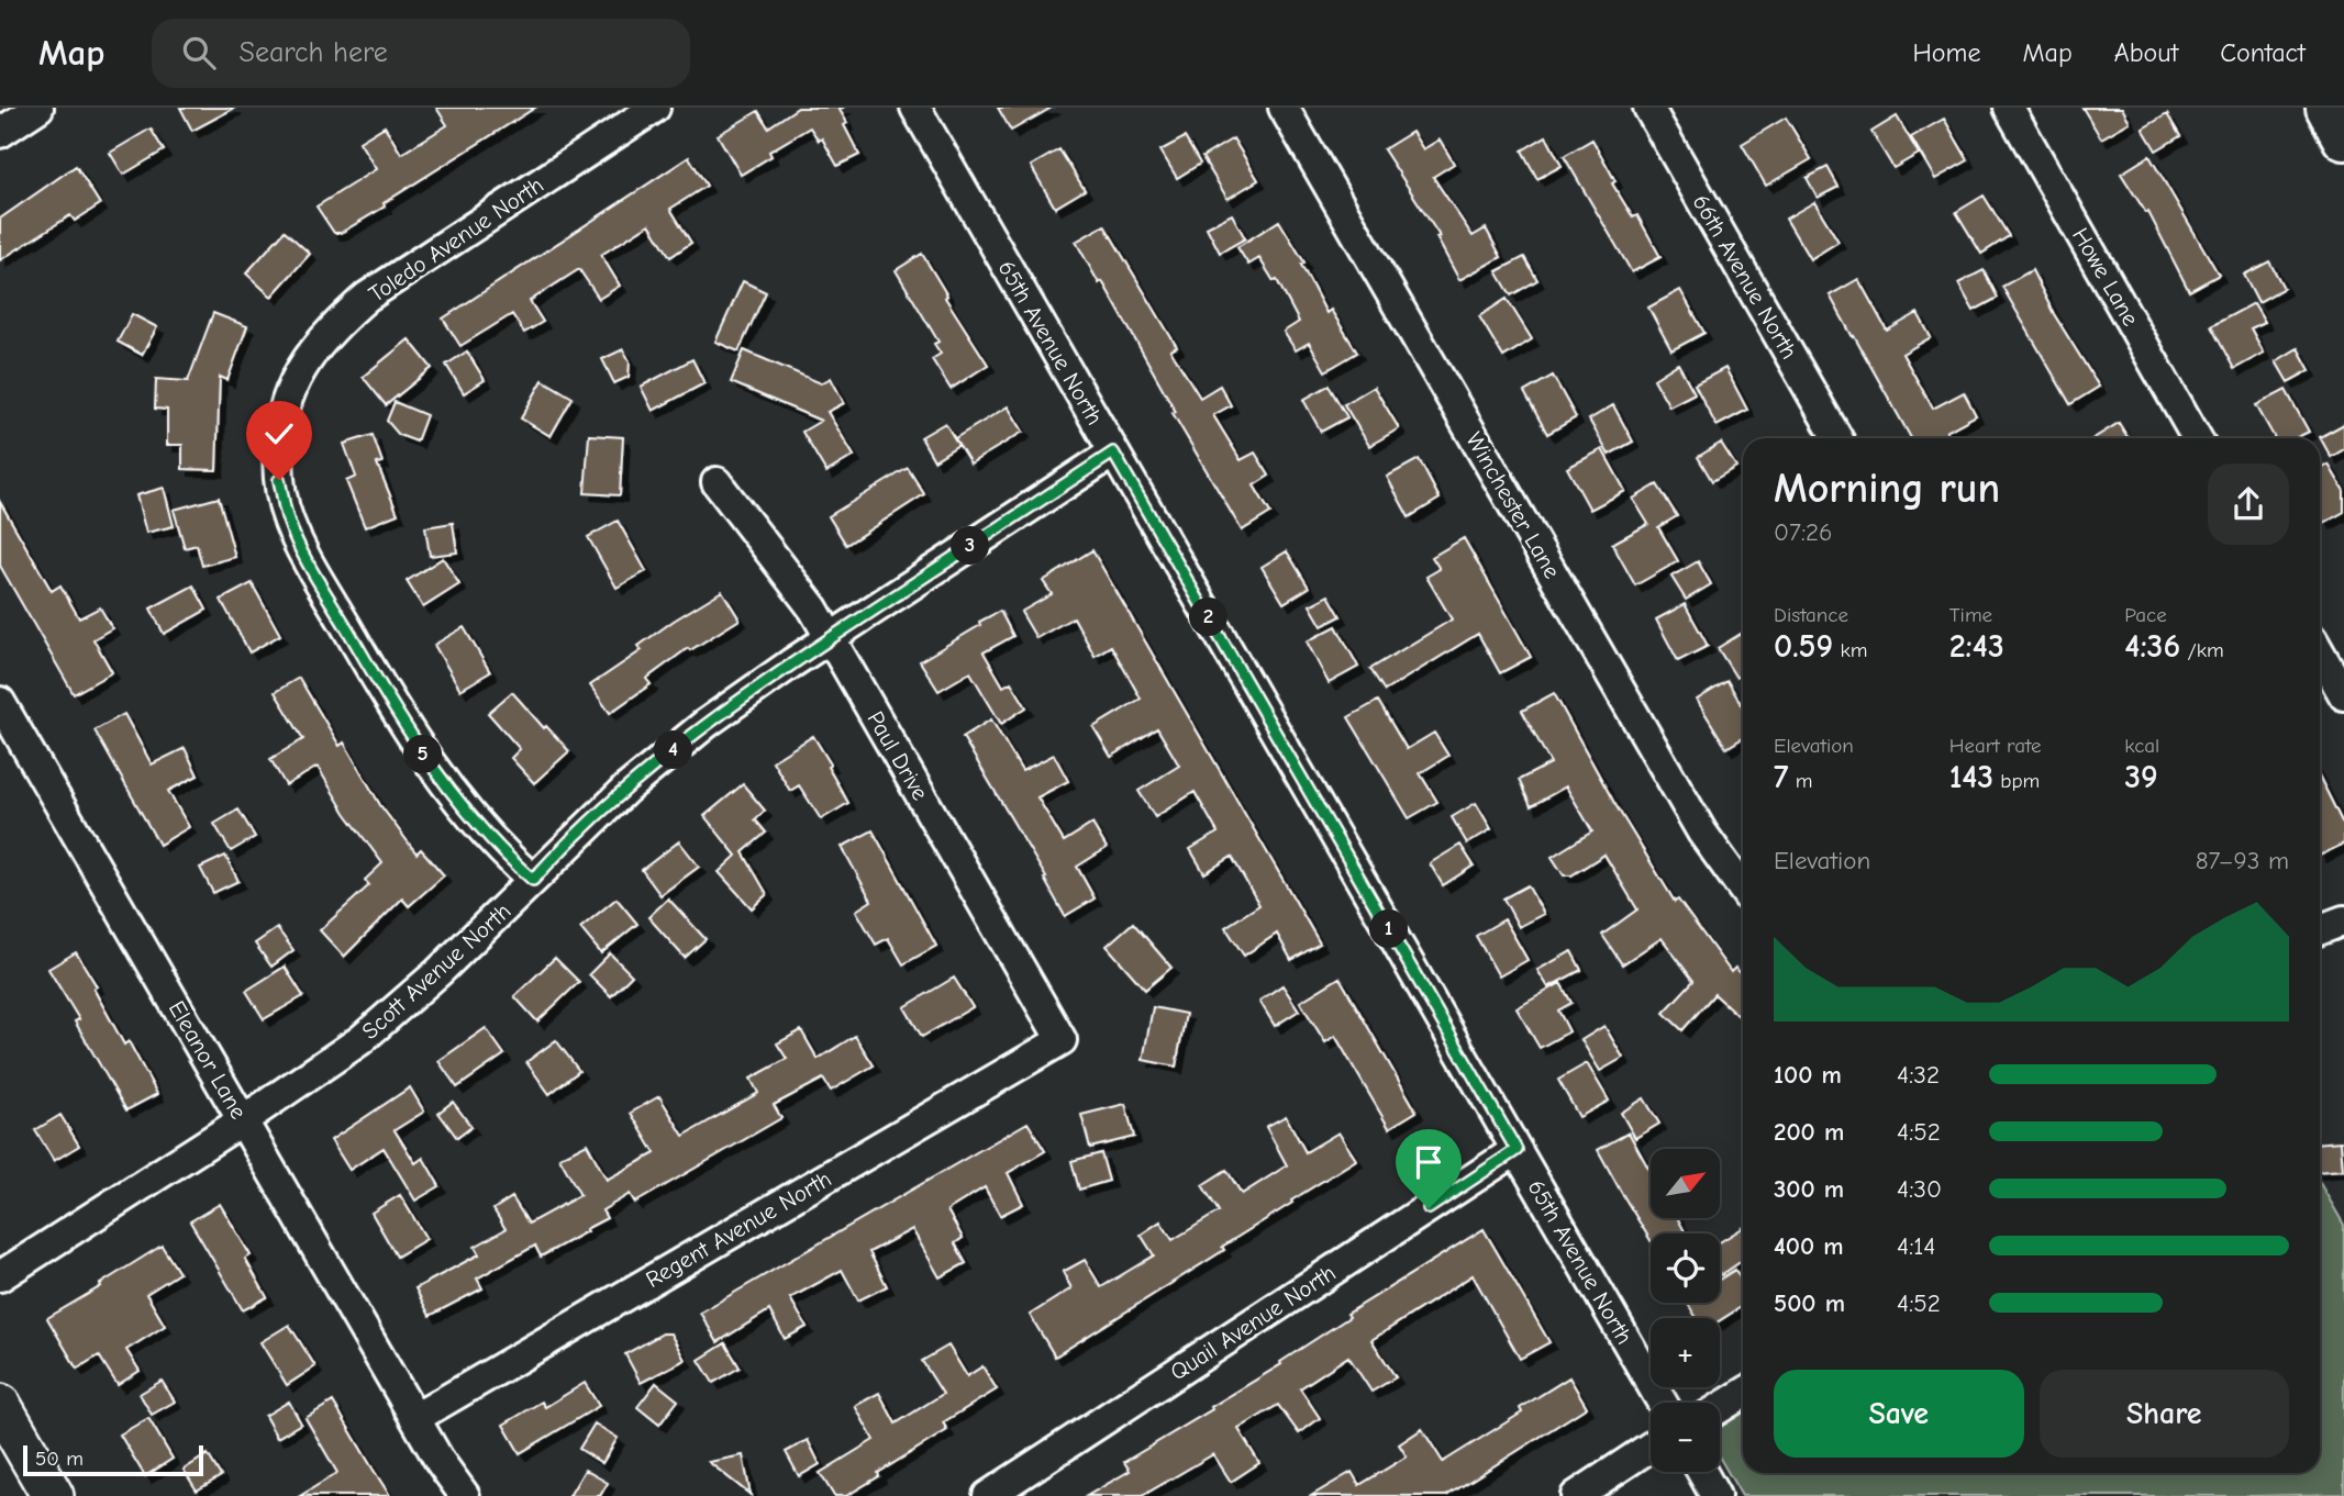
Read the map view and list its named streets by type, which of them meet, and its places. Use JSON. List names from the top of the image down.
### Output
{
  "streets": {
    "street": [
      "Toledo Avenue North",
      "66th Avenue North",
      "Howe Lane",
      "65th Avenue North",
      "Winchester Lane",
      "Paul Drive",
      "Scott Avenue North",
      "Eleanor Lane",
      "Regent Avenue North",
      "Quail Avenue North"
    ]
  },
  "crossings": [
    ["Toledo Avenue North", "Scott Avenue North"],
    ["65th Avenue North", "Scott Avenue North"],
    ["65th Avenue North", "Quail Avenue North"],
    ["Paul Drive", "Scott Avenue North"],
    ["Paul Drive", "Regent Avenue North"],
    ["Scott Avenue North", "Eleanor Lane"],
    ["Eleanor Lane", "Regent Avenue North"]
  ],
  "scale_bar": "50 m",
  "north": "top right",
  "page": {
    "header": "Map",
    "search": "Search here",
    "nav": [
      "Home",
      "Map",
      "About",
      "Contact"
    ],
    "heading": ["Morning run", "07:26"],
    "pins": [
      "3",
      "2",
      "4",
      "5",
      "1"
    ],
    "stats": [
      ["Distance", "0.59 km"],
      ["Time", "2:43"],
      ["Pace", "4:36 /km"],
      ["Elevation", "7 m"],
      ["Heart rate", "143 bpm"],
      ["kcal", "39"]
    ],
    "chart": ["Elevation", "87–93 m"],
    "list": [
      {
        "name": "100 m",
        "note": "4:32"
      },
      {
        "name": "200 m",
        "note": "4:52"
      },
      {
        "name": "300 m",
        "note": "4:30"
      },
      {
        "name": "400 m",
        "note": "4:14"
      },
      {
        "name": "500 m",
        "note": "4:52"
      }
    ],
    "map_buttons": ["+", "−"],
    "buttons": ["Save", "Share"],
    "scale": "50 m"
  }
}
